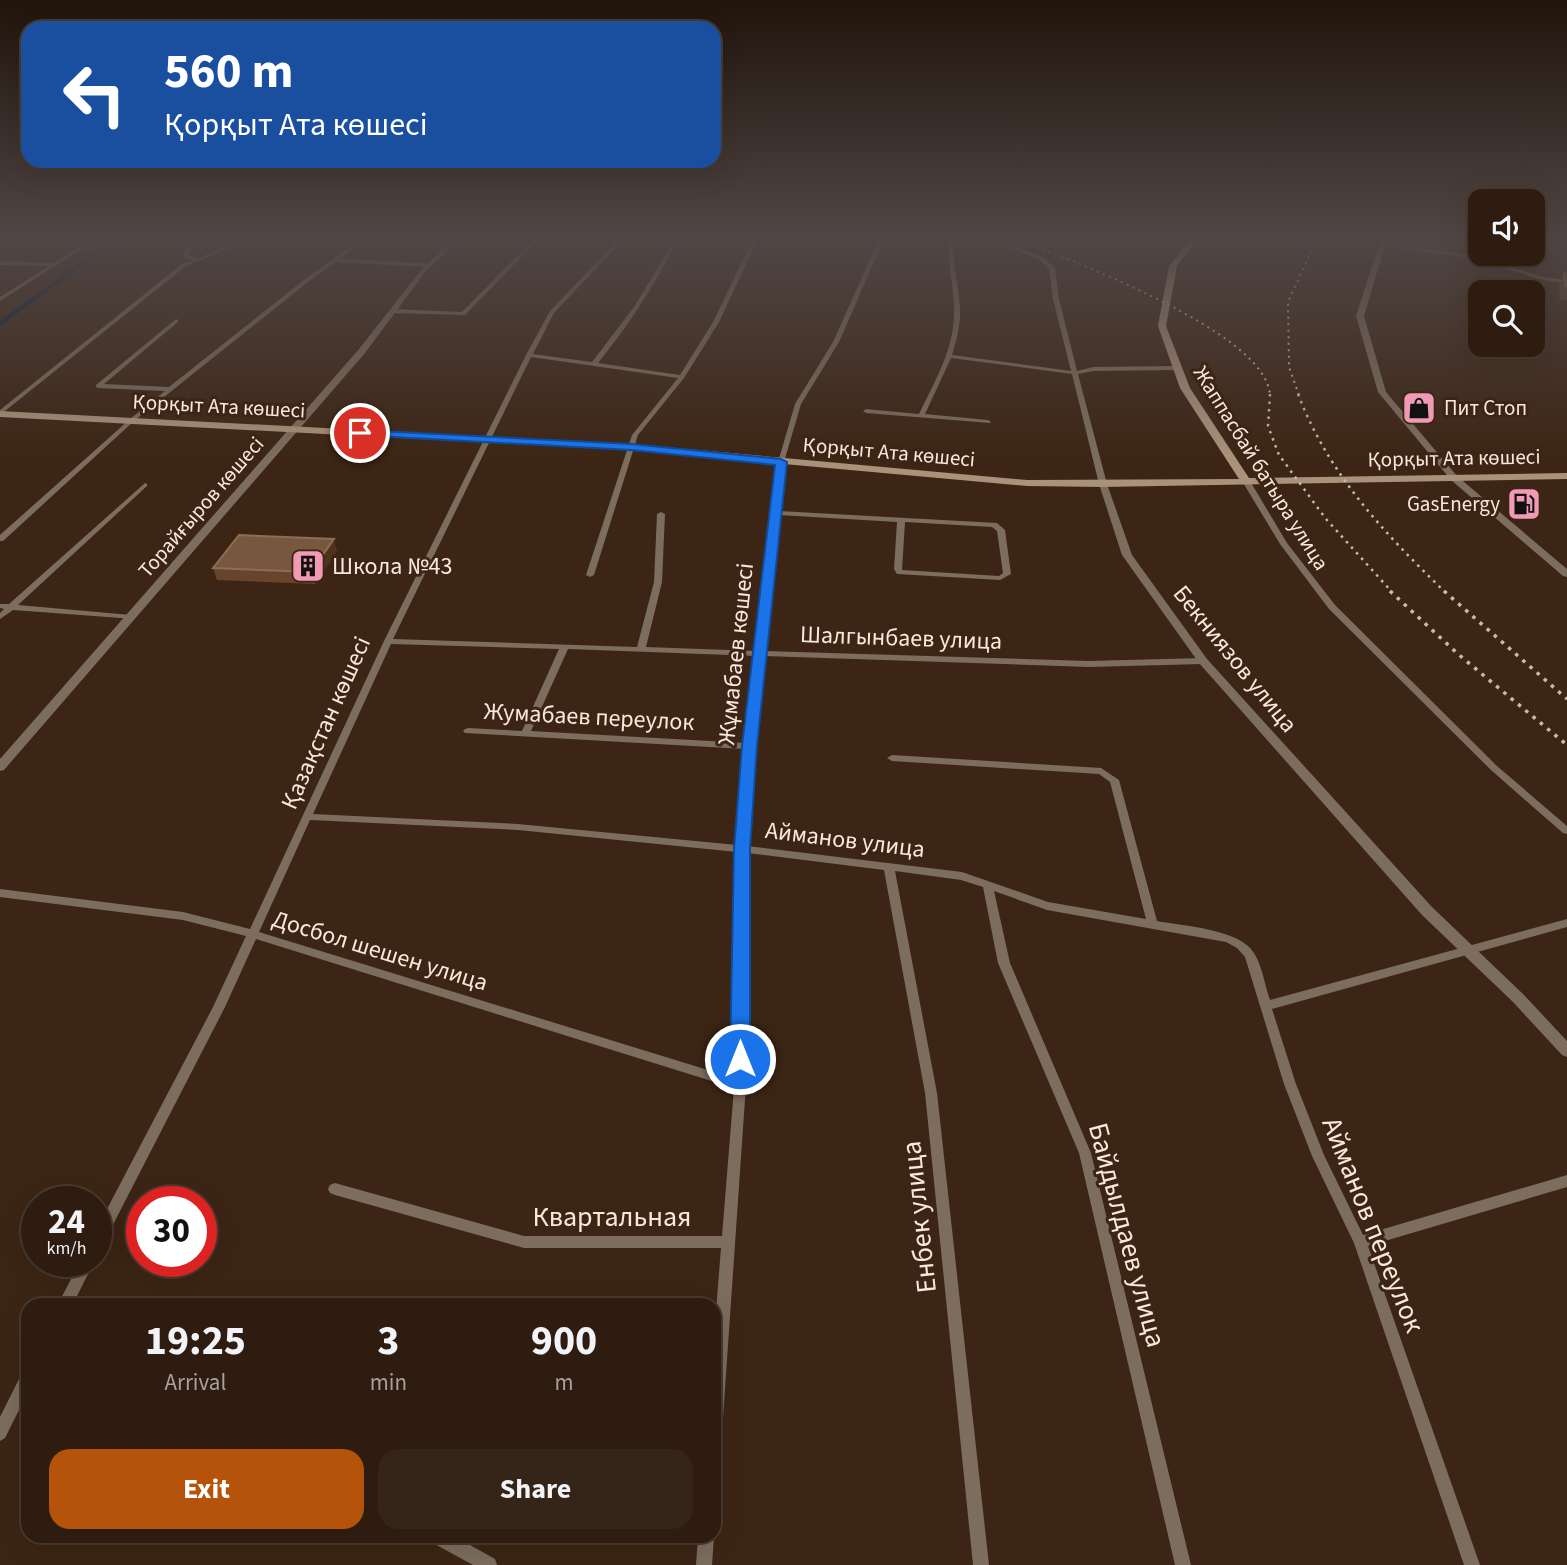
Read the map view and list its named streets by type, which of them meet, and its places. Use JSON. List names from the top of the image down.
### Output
{
  "streets": {
    "main road": ["Қорқыт Ата көшесі", "Жаппасбай батыра улица"],
    "street": [
      "Торайғыров көшесі",
      "Шалгынбаев улица",
      "Жұмабаев көшесі",
      "Бекниязов улица",
      "Жумабаев переулок",
      "Қазақстан көшесі",
      "Айманов улица",
      "Досбол шешен улица",
      "Квартальная",
      "Енбек улица",
      "Айманов переулок",
      "Байдылдаев улица"
    ]
  },
  "crossings": [
    ["Қорқыт Ата көшесі", "Жаппасбай батыра улица"],
    ["Қорқыт Ата көшесі", "Торайғыров көшесі"],
    ["Қорқыт Ата көшесі", "Жұмабаев көшесі"],
    ["Қорқыт Ата көшесі", "Бекниязов улица"],
    ["Қорқыт Ата көшесі", "Қазақстан көшесі"],
    ["Шалгынбаев улица", "Жұмабаев көшесі"],
    ["Шалгынбаев улица", "Бекниязов улица"],
    ["Шалгынбаев улица", "Қазақстан көшесі"],
    ["Жұмабаев көшесі", "Жумабаев переулок"],
    ["Жұмабаев көшесі", "Айманов улица"],
    ["Жұмабаев көшесі", "Досбол шешен улица"],
    ["Жұмабаев көшесі", "Квартальная"],
    ["Қазақстан көшесі", "Айманов улица"],
    ["Қазақстан көшесі", "Досбол шешен улица"],
    ["Айманов улица", "Енбек улица"],
    ["Айманов улица", "Айманов переулок"],
    ["Айманов улица", "Байдылдаев улица"]
  ],
  "places": {
    "shop": ["Пит Стоп"],
    "fuel station": ["GasEnergy"],
    "building": ["Школа №43"]
  },
  "page": {
    "turn": ["560 m", "Қорқыт Ата көшесі"],
    "speed": "24 km/h",
    "limit": "30",
    "eta": [
      "19:25",
      "Arrival",
      "3",
      "min",
      "900",
      "m"
    ],
    "buttons": ["Exit", "Share"]
  }
}
